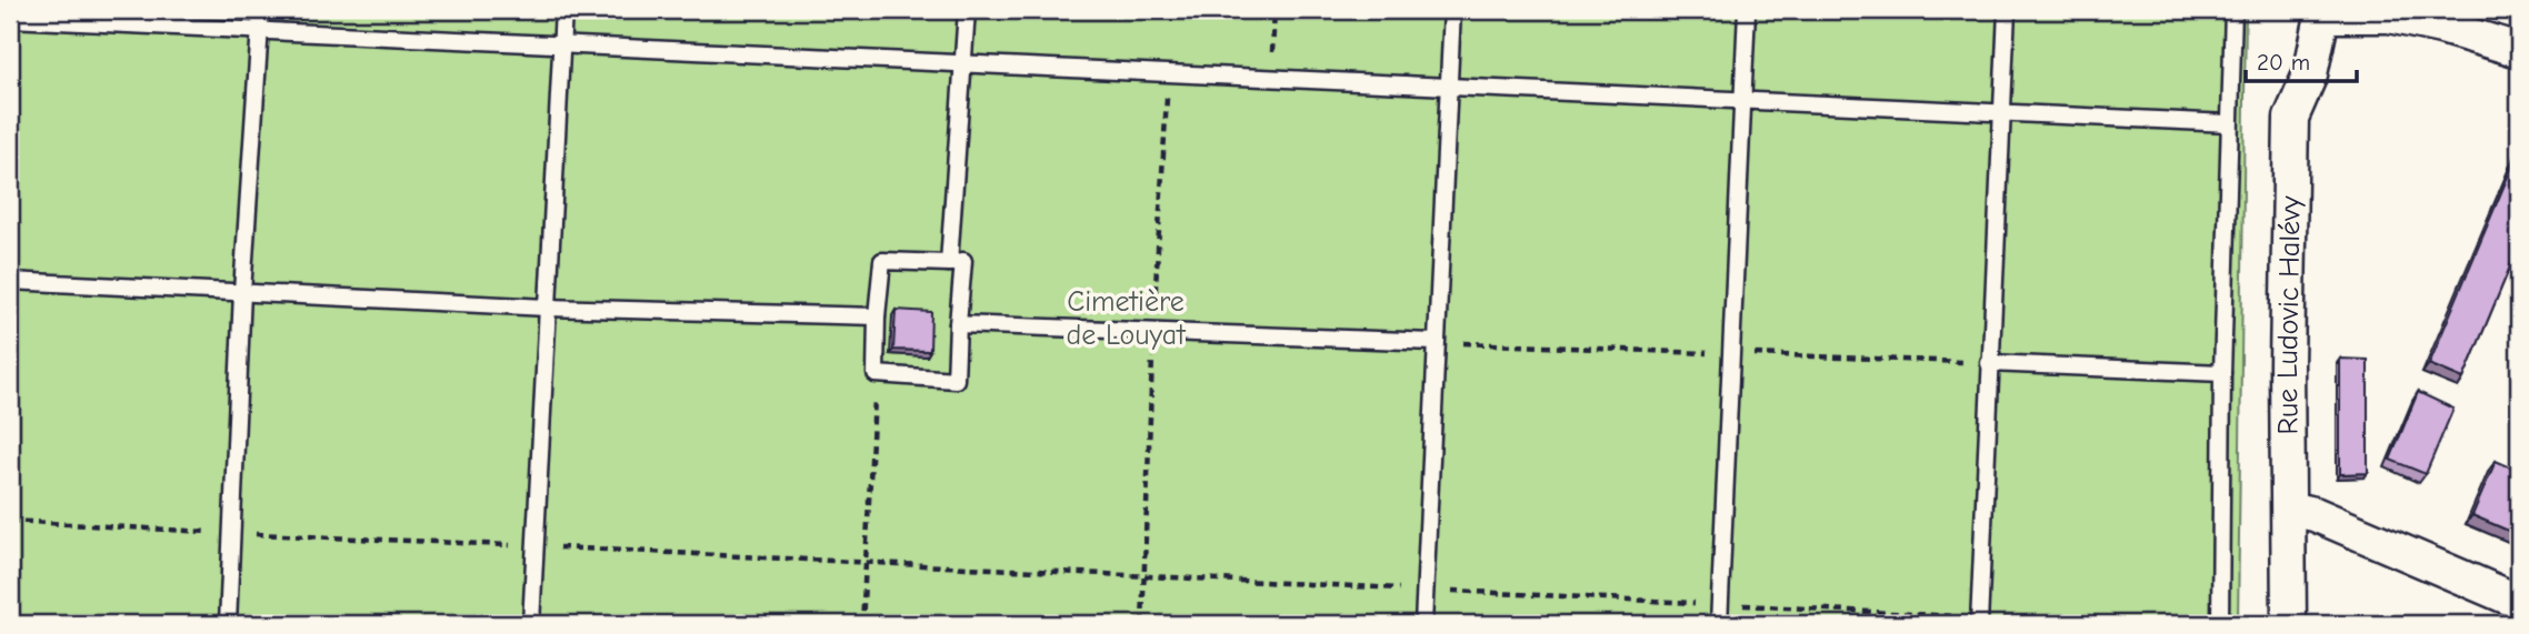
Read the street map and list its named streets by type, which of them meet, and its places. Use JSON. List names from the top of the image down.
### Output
{
  "streets": {
    "street": ["Rue Ludovic Halévy"]
  },
  "parks": ["Cimetière de Louyat"],
  "scale_bar": "20 m"
}
